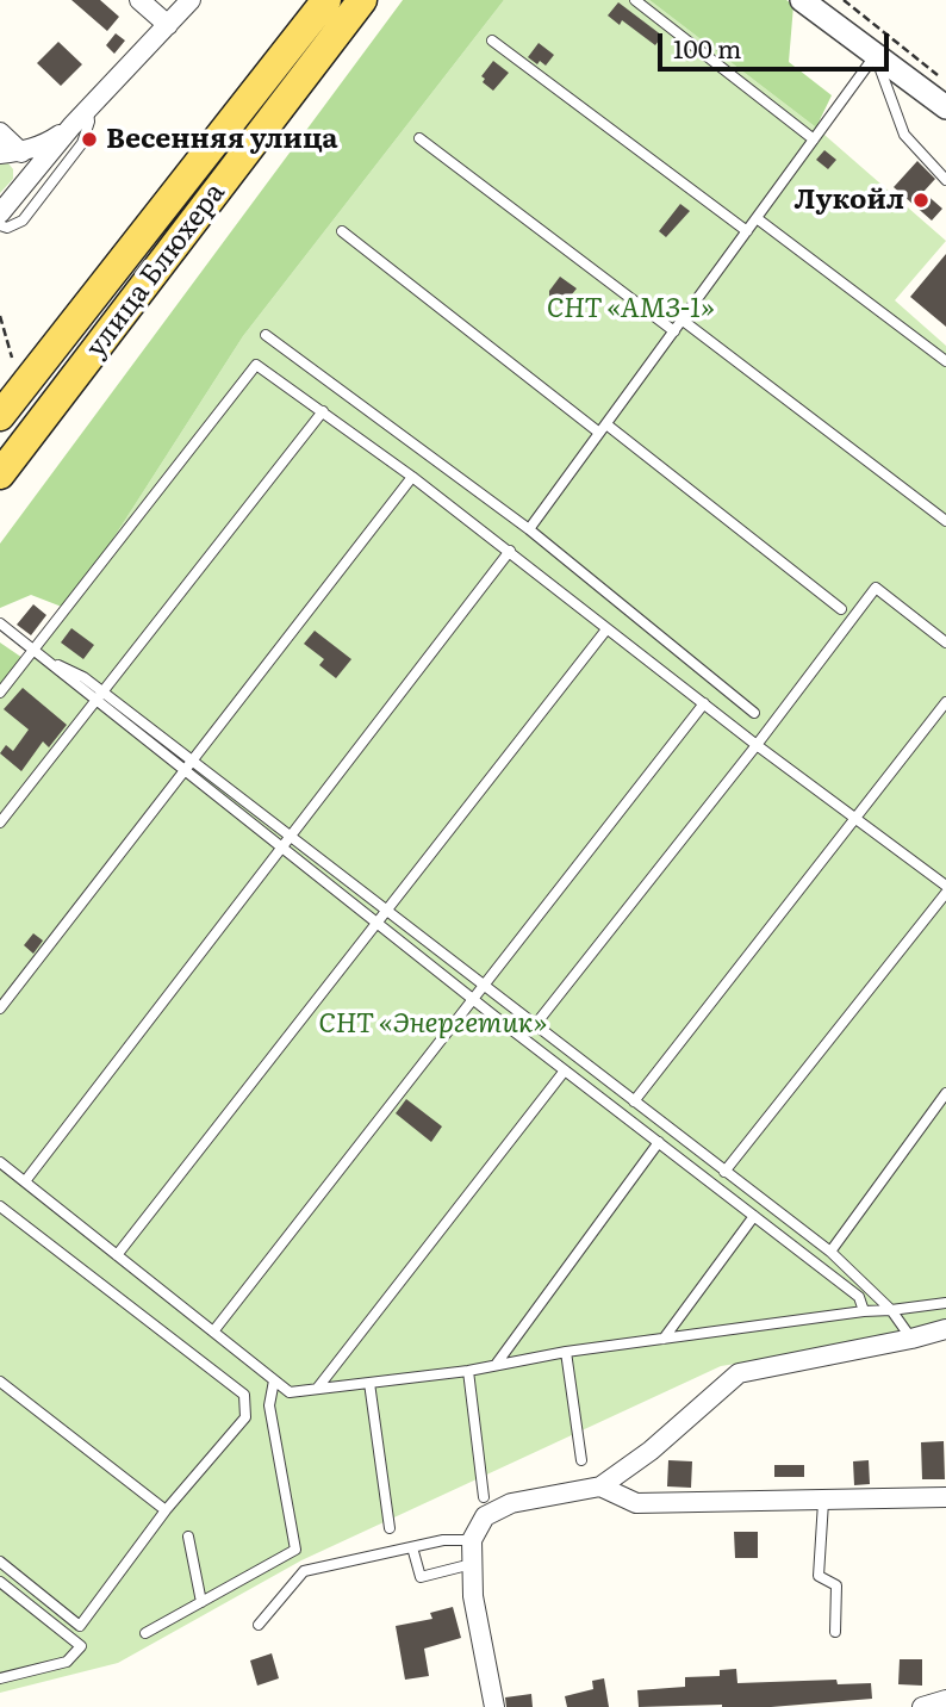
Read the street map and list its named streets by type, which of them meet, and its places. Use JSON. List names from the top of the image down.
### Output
{
  "streets": {
    "main road": ["улица Блюхера"]
  },
  "parks": ["СНТ «АМЗ-1»", "СНТ «Энергетик»"],
  "places": ["Весенняя улица", "Лукойл"],
  "scale_bar": "100 m"
}
